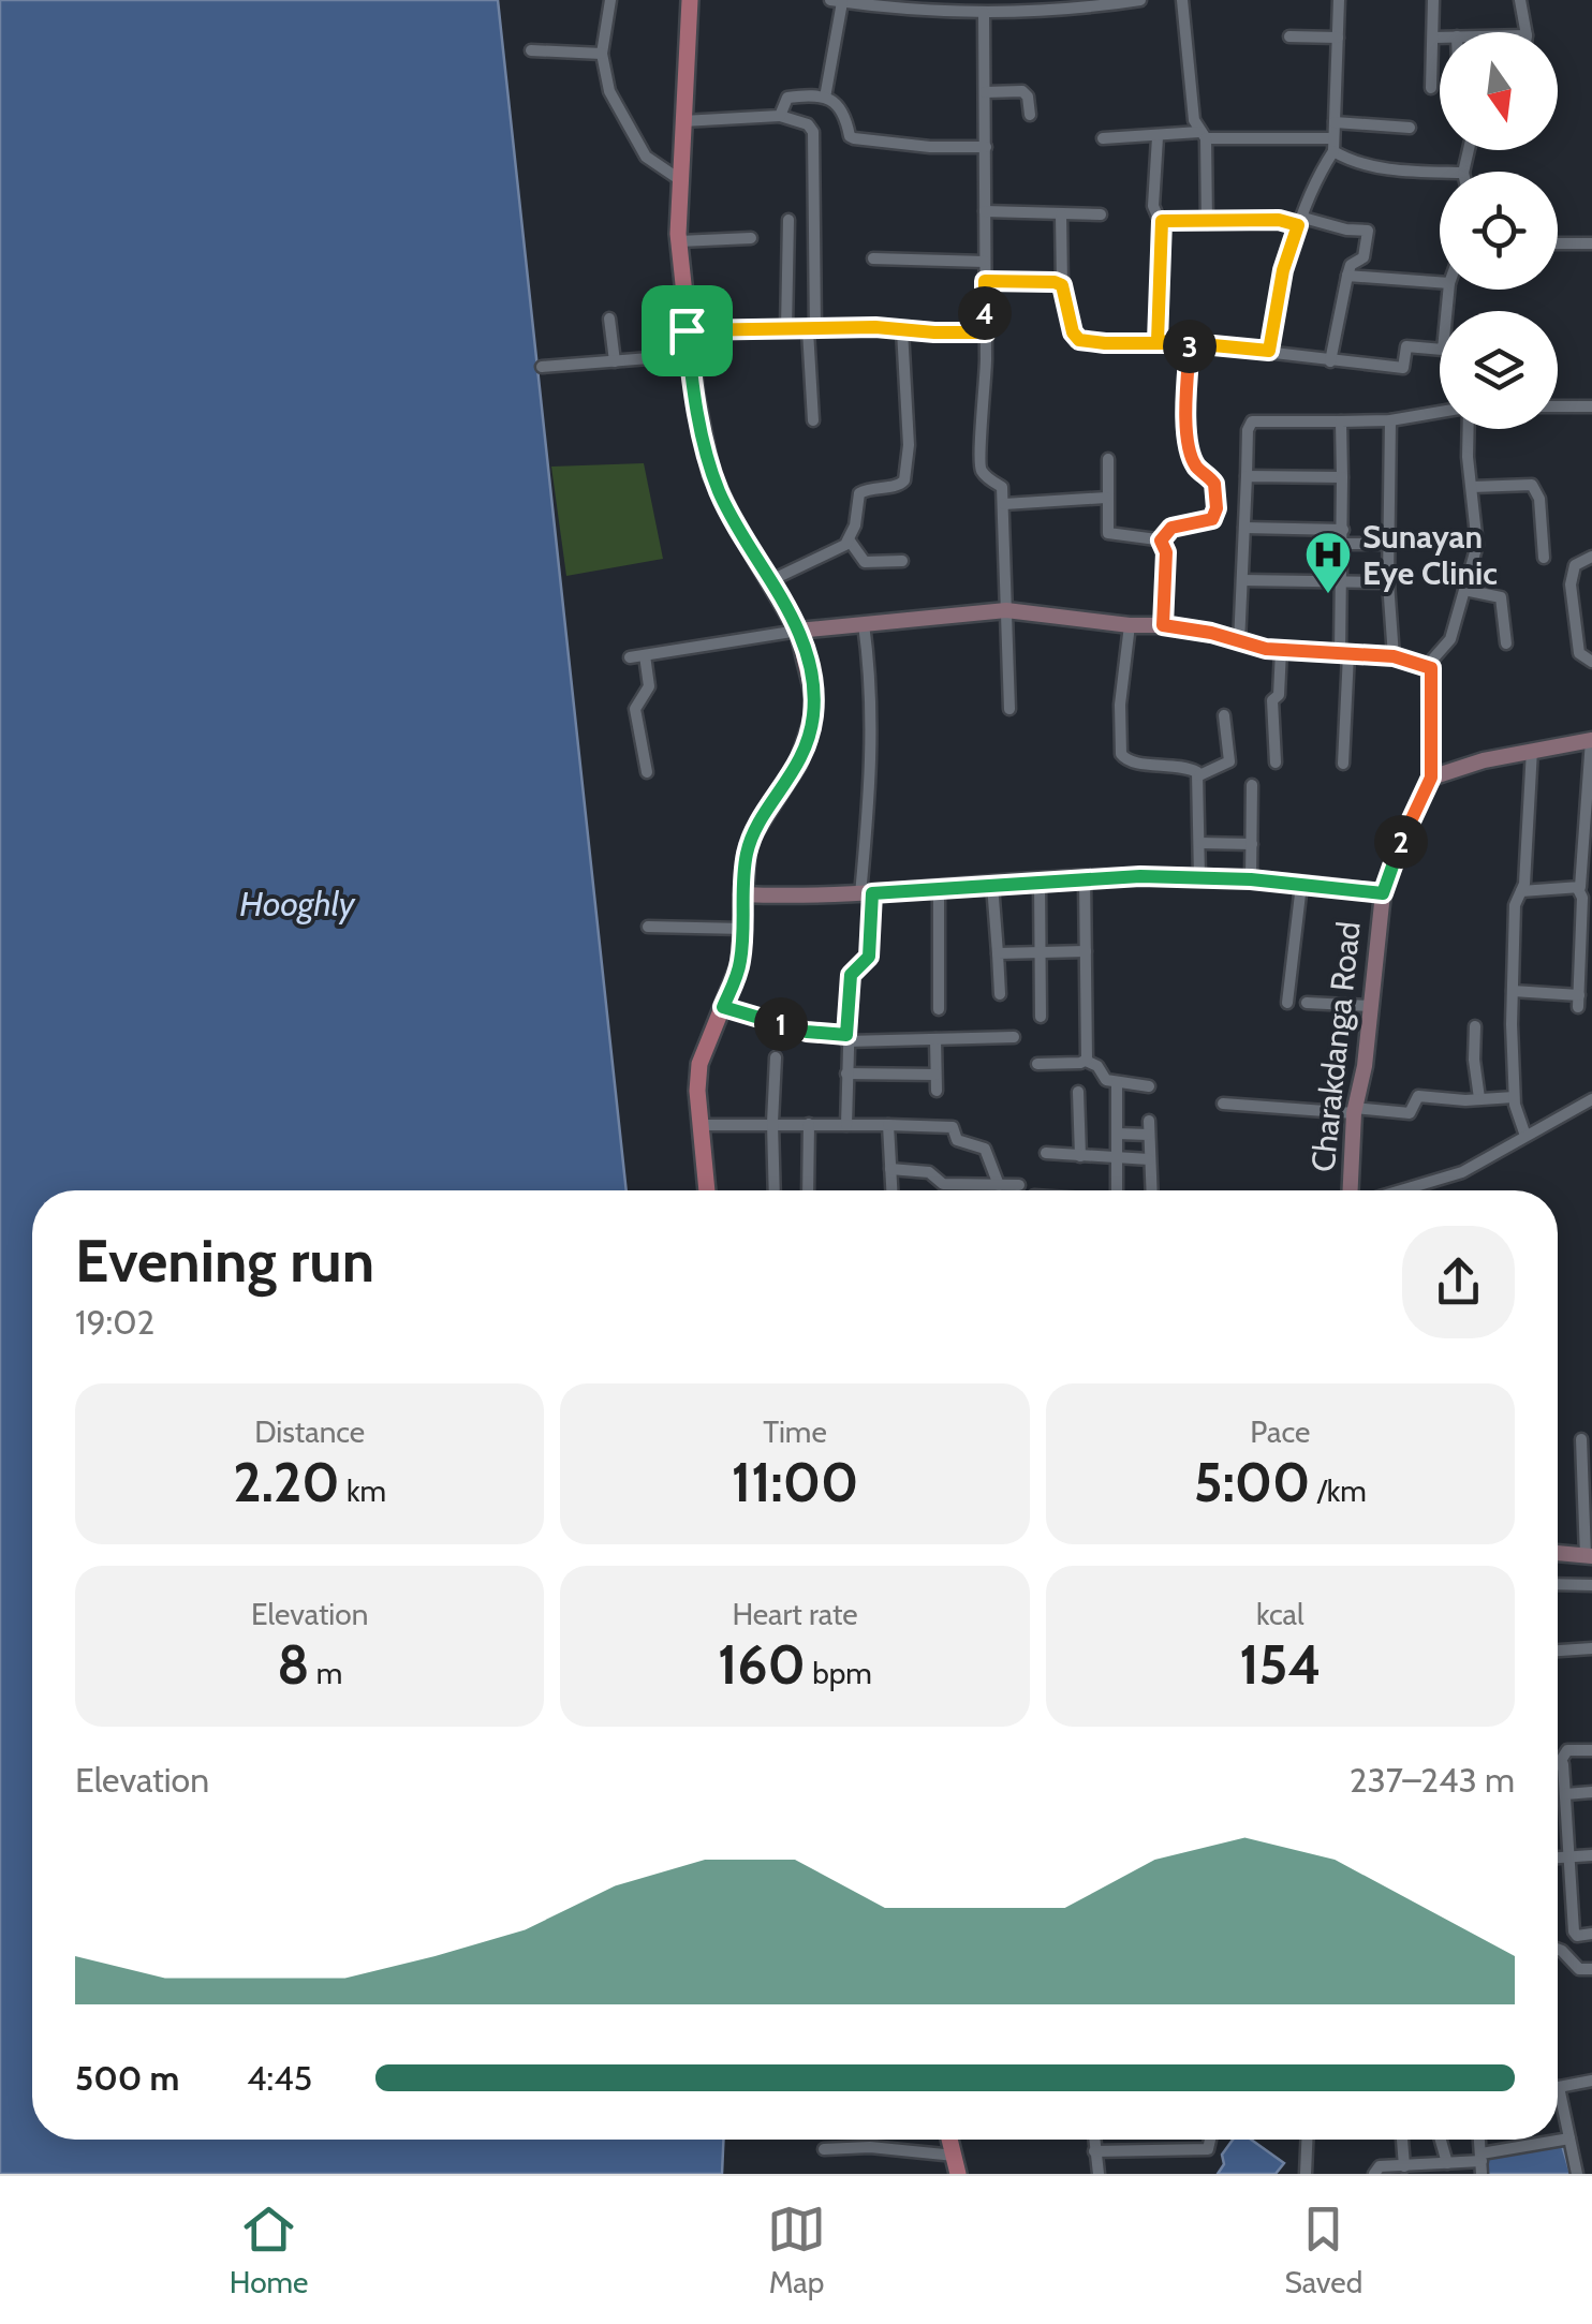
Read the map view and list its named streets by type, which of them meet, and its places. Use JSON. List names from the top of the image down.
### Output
{
  "streets": {
    "street": ["Charakdanga Road"]
  },
  "water": ["Hooghly"],
  "places": {
    "hospital": ["Sunayan Eye Clinic"]
  },
  "north": "bottom",
  "page": {
    "pins": [
      "4",
      "3",
      "2",
      "1"
    ],
    "heading": ["Evening run", "19:02"],
    "stats": [
      ["Distance", "2.20 km"],
      ["Time", "11:00"],
      ["Pace", "5:00 /km"],
      ["Elevation", "8 m"],
      ["Heart rate", "160 bpm"],
      ["kcal", "154"]
    ],
    "chart": ["Elevation", "237–243 m"],
    "list": [
      {
        "name": "500 m",
        "note": "4:45"
      }
    ],
    "tabs": ["Home", "Map", "Saved"]
  }
}
